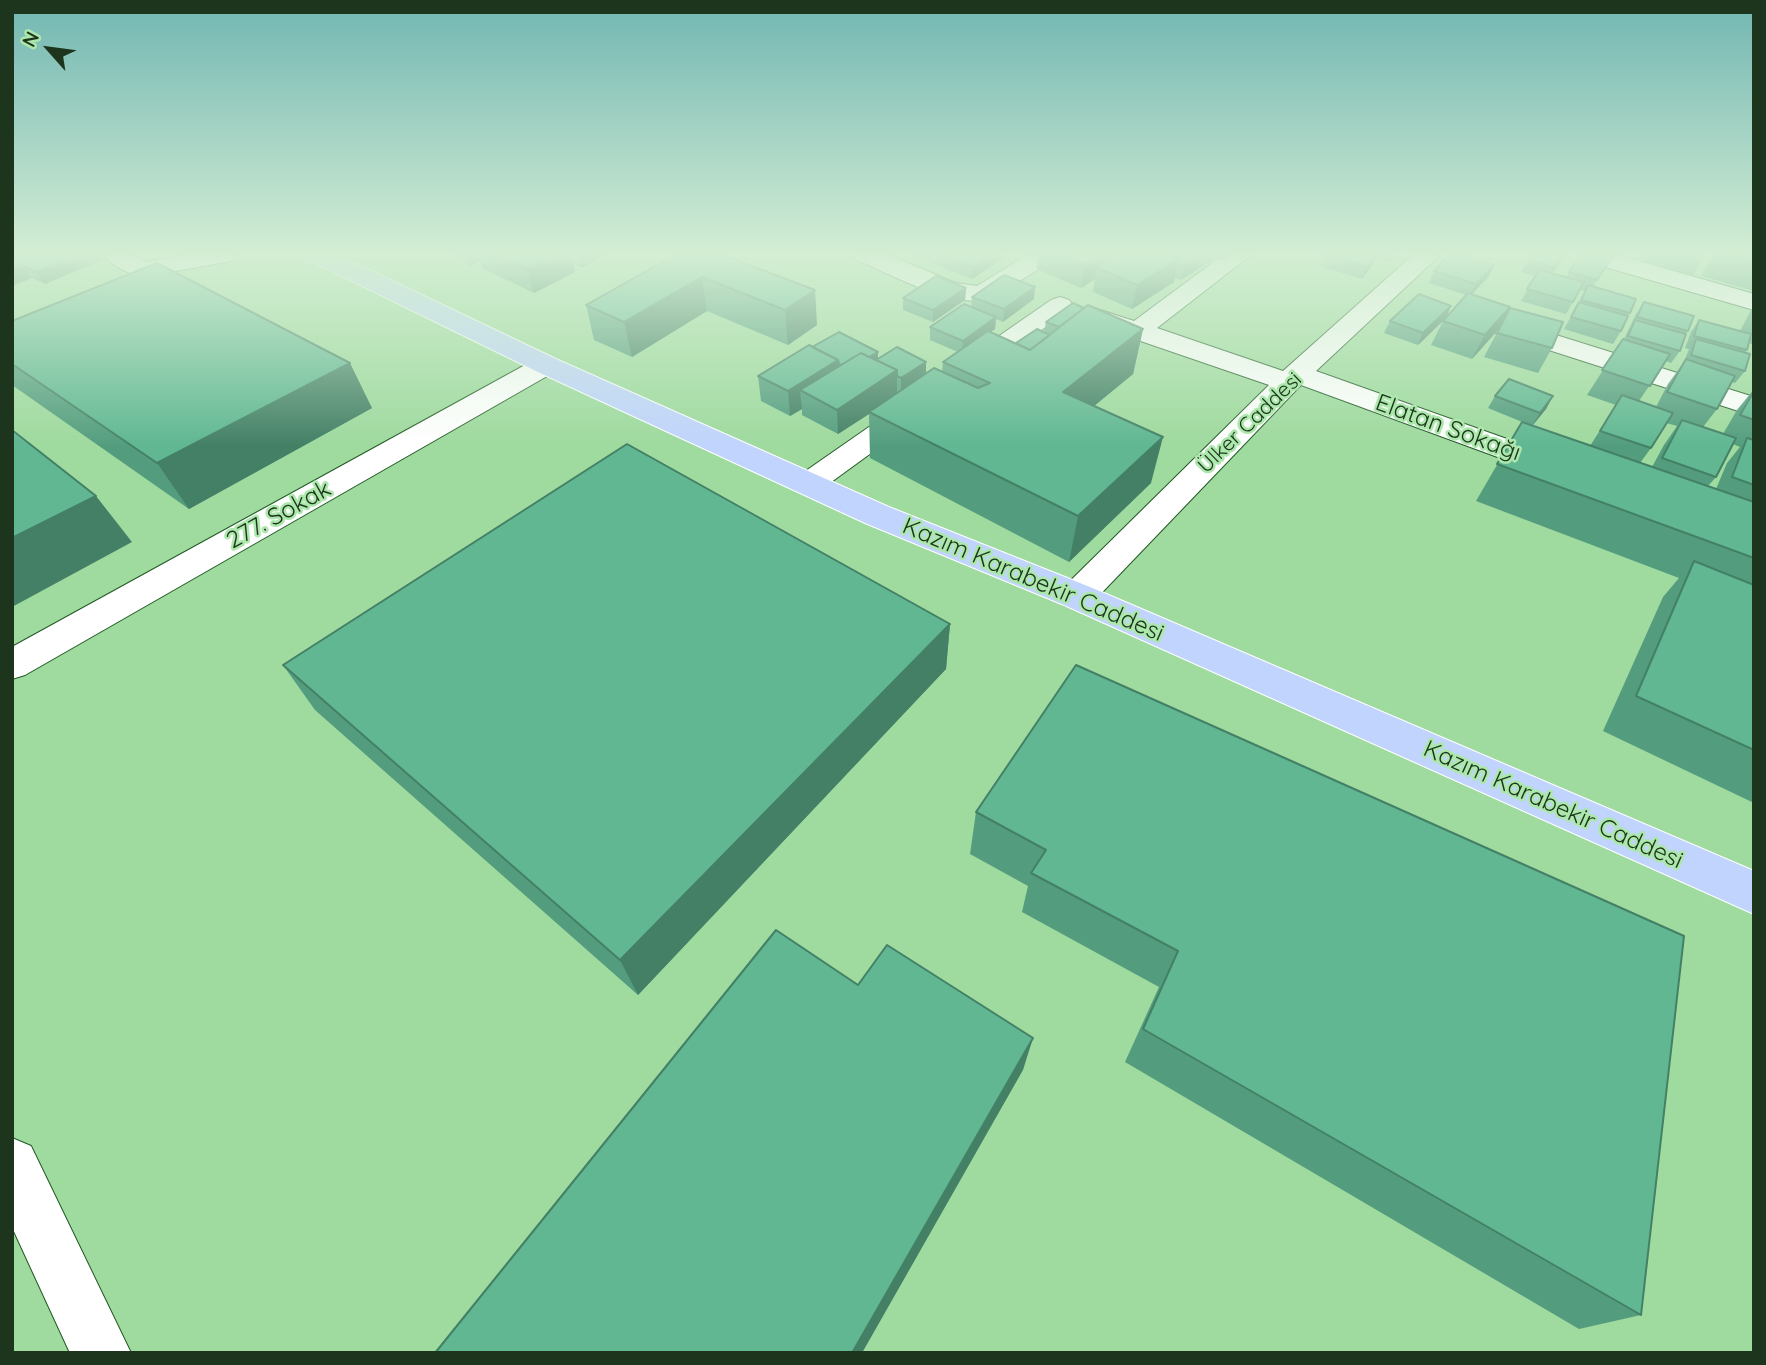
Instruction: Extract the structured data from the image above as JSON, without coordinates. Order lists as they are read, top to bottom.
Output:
{
  "streets": {
    "main road": ["Kazım Karabekir Caddesi"],
    "street": ["Ülker Caddesi", "Elatan Sokağı", "277. Sokak"]
  },
  "crossings": [
    ["Ülker Caddesi", "Elatan Sokağı"],
    ["Ülker Caddesi", "Kazım Karabekir Caddesi"],
    ["277. Sokak", "Kazım Karabekir Caddesi"]
  ],
  "north": "top left"
}
